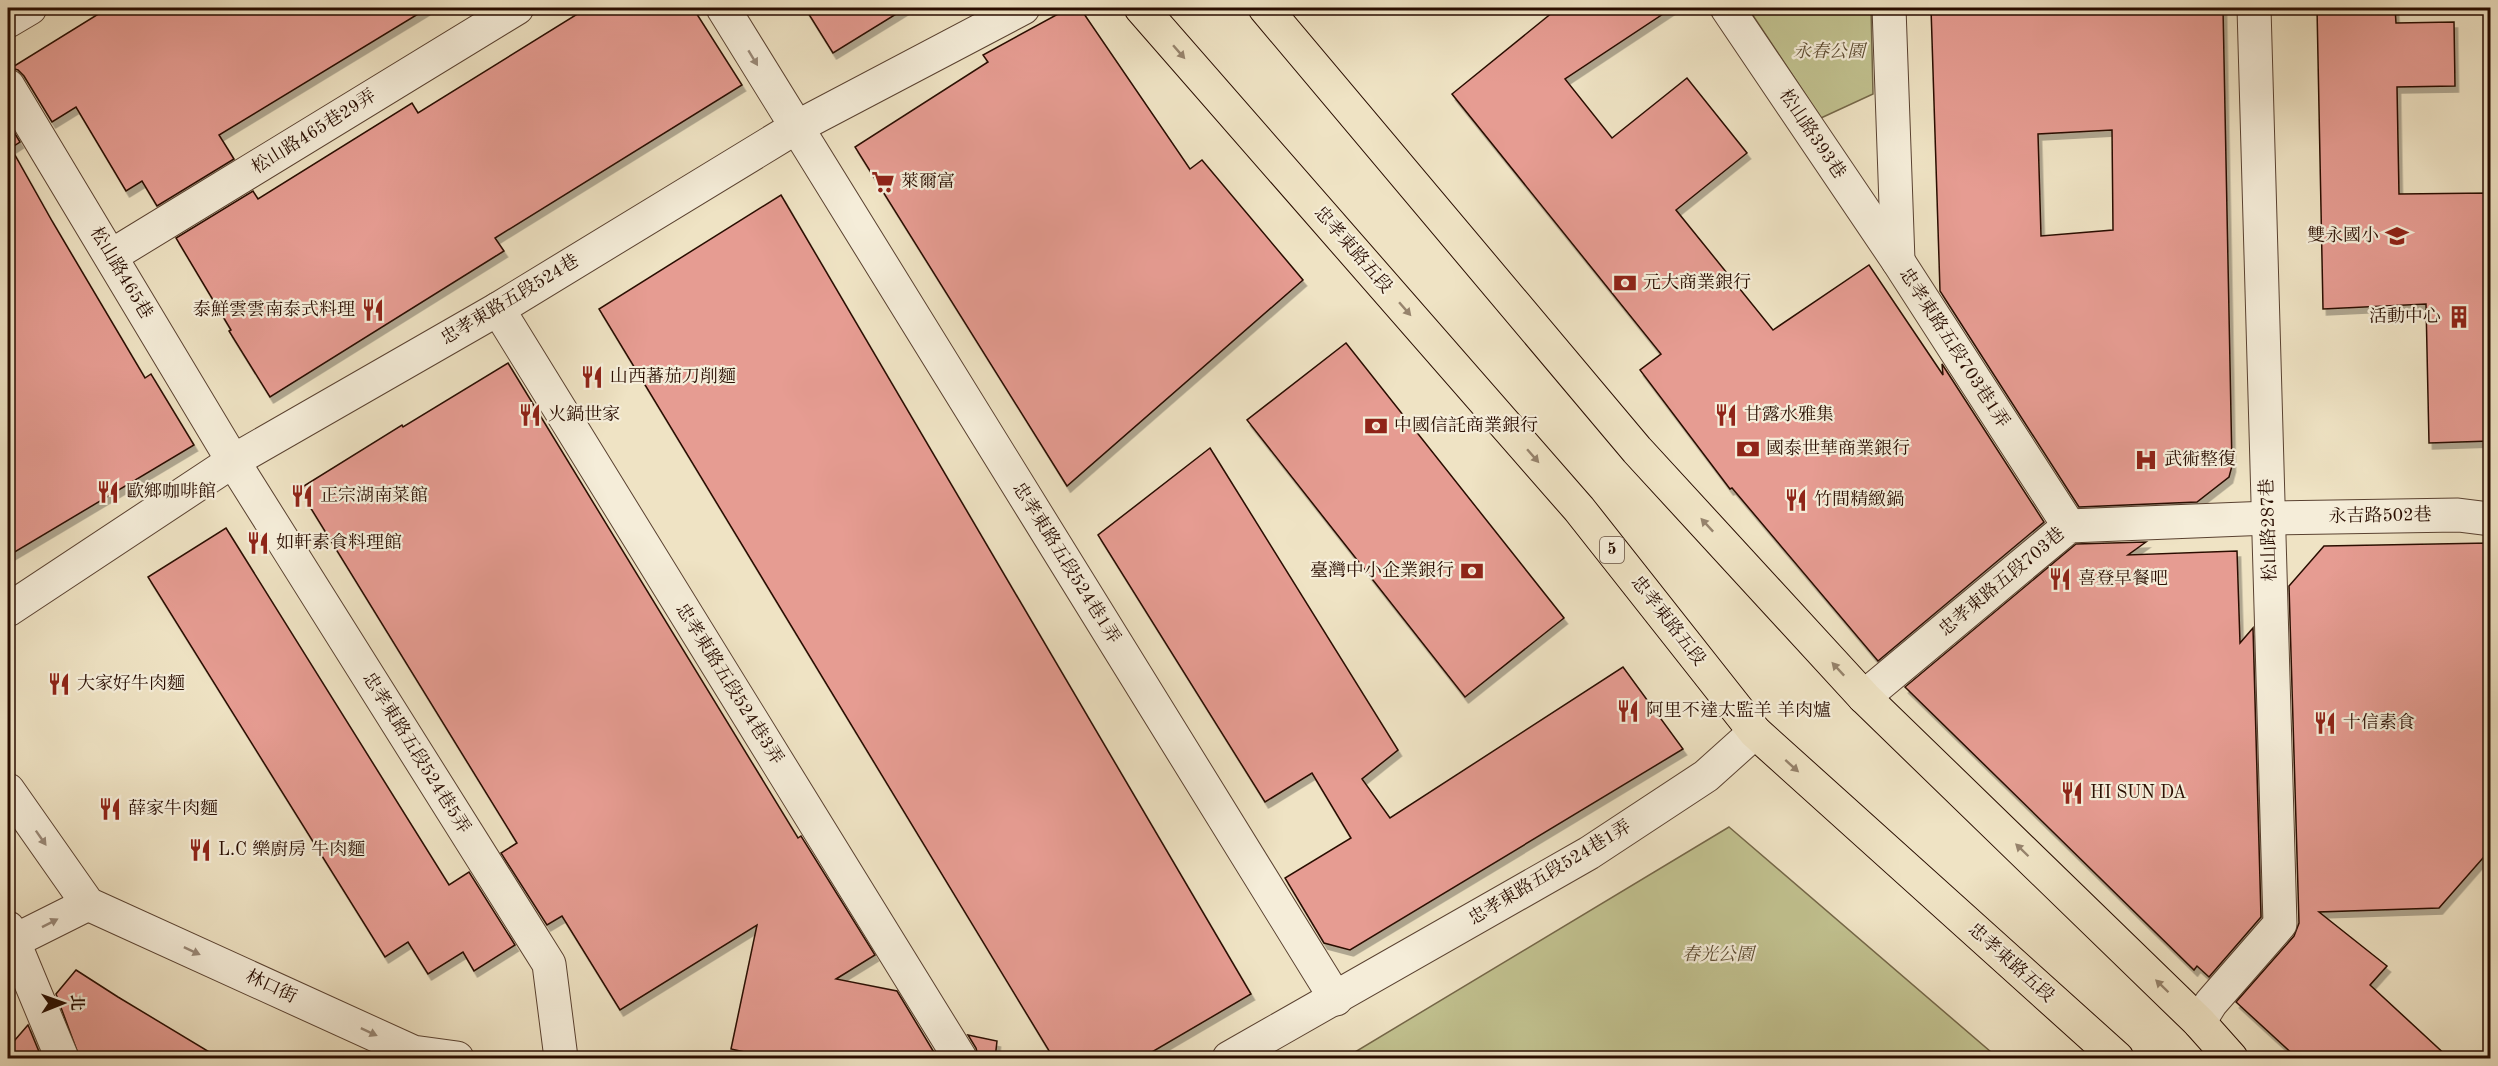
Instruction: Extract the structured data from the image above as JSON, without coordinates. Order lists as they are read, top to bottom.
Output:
{
  "streets": {
    "main road": ["忠孝東路五段", "5"],
    "street": [
      "松山路465巷29弄",
      "松山路393巷",
      "松山路465巷",
      "忠孝東路五段524巷",
      "忠孝東路五段703巷1弄",
      "永吉路502巷",
      "松山路287巷",
      "忠孝東路五段524巷1弄",
      "忠孝東路五段703巷",
      "忠孝東路五段524巷3弄",
      "忠孝東路五段524巷5弄",
      "林口街"
    ]
  },
  "crossings": [
    ["松山路465巷29弄", "松山路465巷"],
    ["松山路393巷", "忠孝東路五段703巷1弄"],
    ["忠孝東路五段", "忠孝東路五段524巷1弄"],
    ["松山路465巷", "忠孝東路五段524巷"],
    ["松山路465巷", "忠孝東路五段524巷5弄"],
    ["忠孝東路五段524巷", "忠孝東路五段524巷1弄"],
    ["忠孝東路五段524巷", "忠孝東路五段524巷3弄"],
    ["忠孝東路五段524巷", "忠孝東路五段524巷5弄"],
    ["忠孝東路五段703巷1弄", "忠孝東路五段703巷"],
    ["永吉路502巷", "松山路287巷"],
    ["永吉路502巷", "忠孝東路五段703巷"],
    ["松山路287巷", "忠孝東路五段703巷"]
  ],
  "one_way": ["林口街"],
  "parks": ["永春公園", "春光公園"],
  "places": {
    "supermarket": ["萊爾富"],
    "school or university": ["雙永國小"],
    "bank": [
      "元大商業銀行",
      "中國信託商業銀行",
      "國泰世華商業銀行",
      "臺灣中小企業銀行"
    ],
    "restaurant": [
      "泰鮮雲雲南泰式料理",
      "山西蕃茄刀削麵",
      "火鍋世家",
      "甘露水雅集",
      "歐鄉咖啡館",
      "正宗湖南菜館",
      "竹間精緻鍋",
      "如軒素食料理館",
      "喜登早餐吧",
      "大家好牛肉麵",
      "阿里不達太監羊 羊肉爐",
      "十信素食",
      "HI SUN DA",
      "薛家牛肉麵",
      "L.C 樂廚房 牛肉麵"
    ],
    "building": ["活動中心"],
    "hospital": ["武術整復"]
  },
  "north": "right"
}
